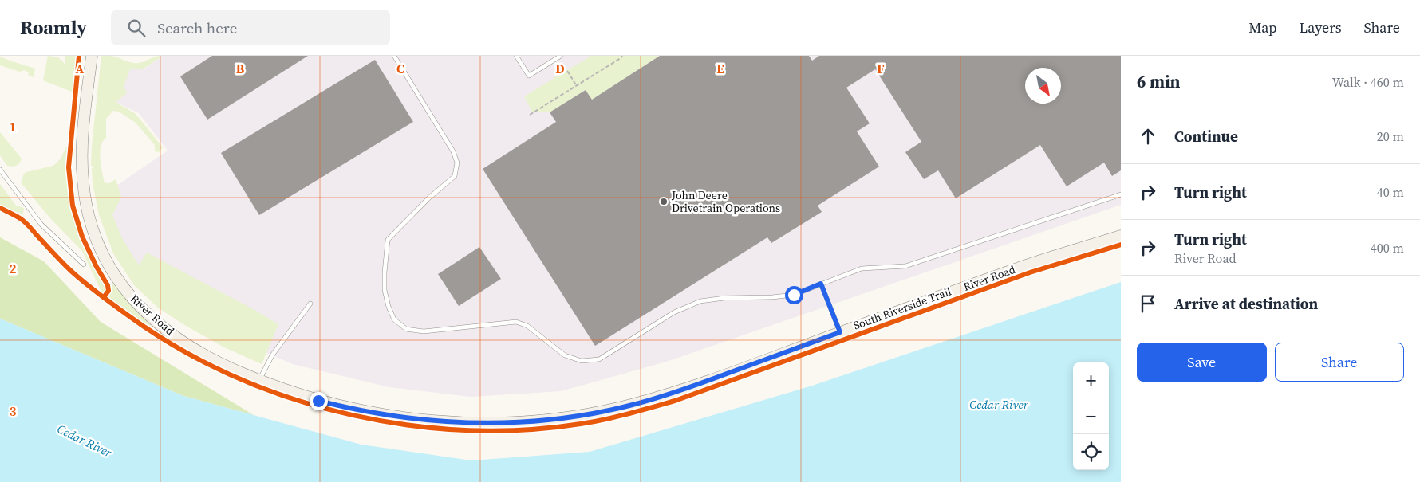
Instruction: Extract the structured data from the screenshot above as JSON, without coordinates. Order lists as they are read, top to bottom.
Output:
{
  "streets": {
    "main road": ["River Road"],
    "cycle path": ["South Riverside Trail"]
  },
  "water": ["Cedar River"],
  "places": ["John Deere Drivetrain Operations"],
  "north": "bottom right",
  "page": {
    "header": "Roamly",
    "search": "Search here",
    "nav": ["Map", "Layers", "Share"],
    "heading": ["6 min", "Walk · 460 m"],
    "list": [
      ["Continue", "20 m"],
      ["Turn right", "40 m"],
      ["Turn right", "River Road", "400 m"],
      "Arrive at destination"
    ],
    "buttons": ["Save", "Share"],
    "map_buttons": ["+", "−"]
  },
  "grid": {
    "columns": [
      "A",
      "B",
      "C",
      "D",
      "E",
      "F"
    ],
    "rows": ["1", "2", "3"]
  }
}
